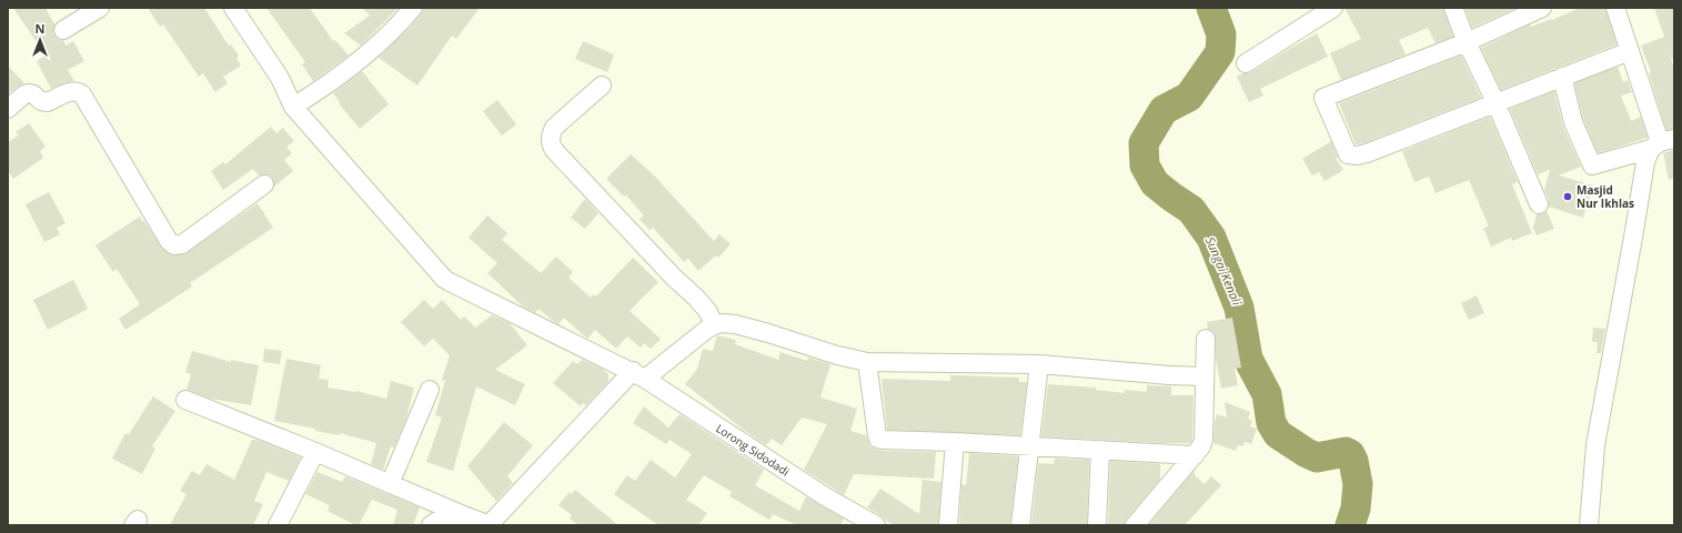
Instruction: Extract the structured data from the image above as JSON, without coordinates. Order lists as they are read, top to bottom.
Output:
{
  "streets": {
    "street": ["Lorong Sidodadi"]
  },
  "water": ["Sungai Kenali"],
  "places": ["Masjid Nur Ikhlas"],
  "north": "top"
}
